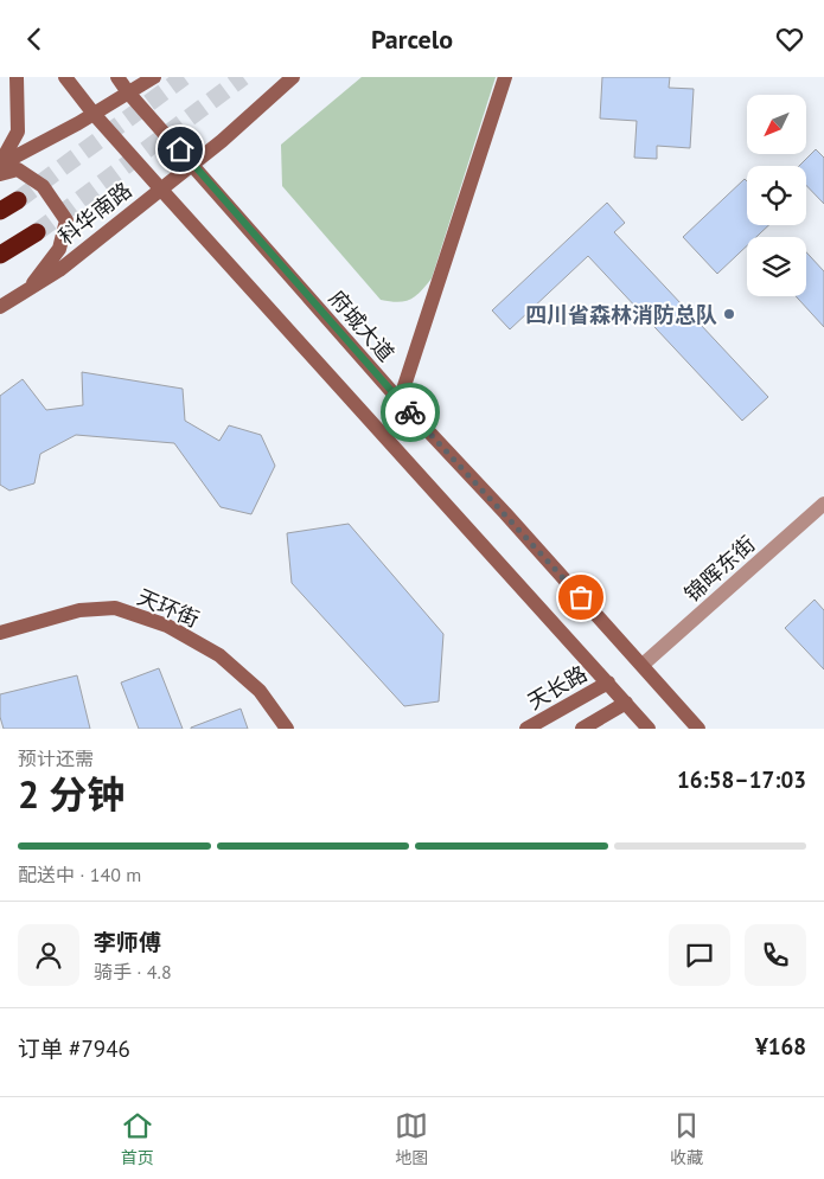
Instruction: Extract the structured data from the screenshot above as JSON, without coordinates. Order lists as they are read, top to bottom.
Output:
{
  "streets": {
    "highway": ["科华南路"],
    "main road": ["府城大道", "天环街", "天长路"],
    "street": ["锦晖东街"]
  },
  "crossings": [
    ["科华南路", "府城大道"],
    ["府城大道", "锦晖东街"]
  ],
  "places": ["四川省森林消防总队"],
  "north": "bottom left",
  "page": {
    "header": "Parcelo",
    "heading": ["2 分钟", "预计还需", "16:58–17:03"],
    "panel": [
      "李师傅",
      "骑手 · 4.8",
      "订单 #7946",
      "¥168"
    ],
    "bar": "配送中 · 140 m",
    "tabs": ["首页", "地图", "收藏"]
  }
}
